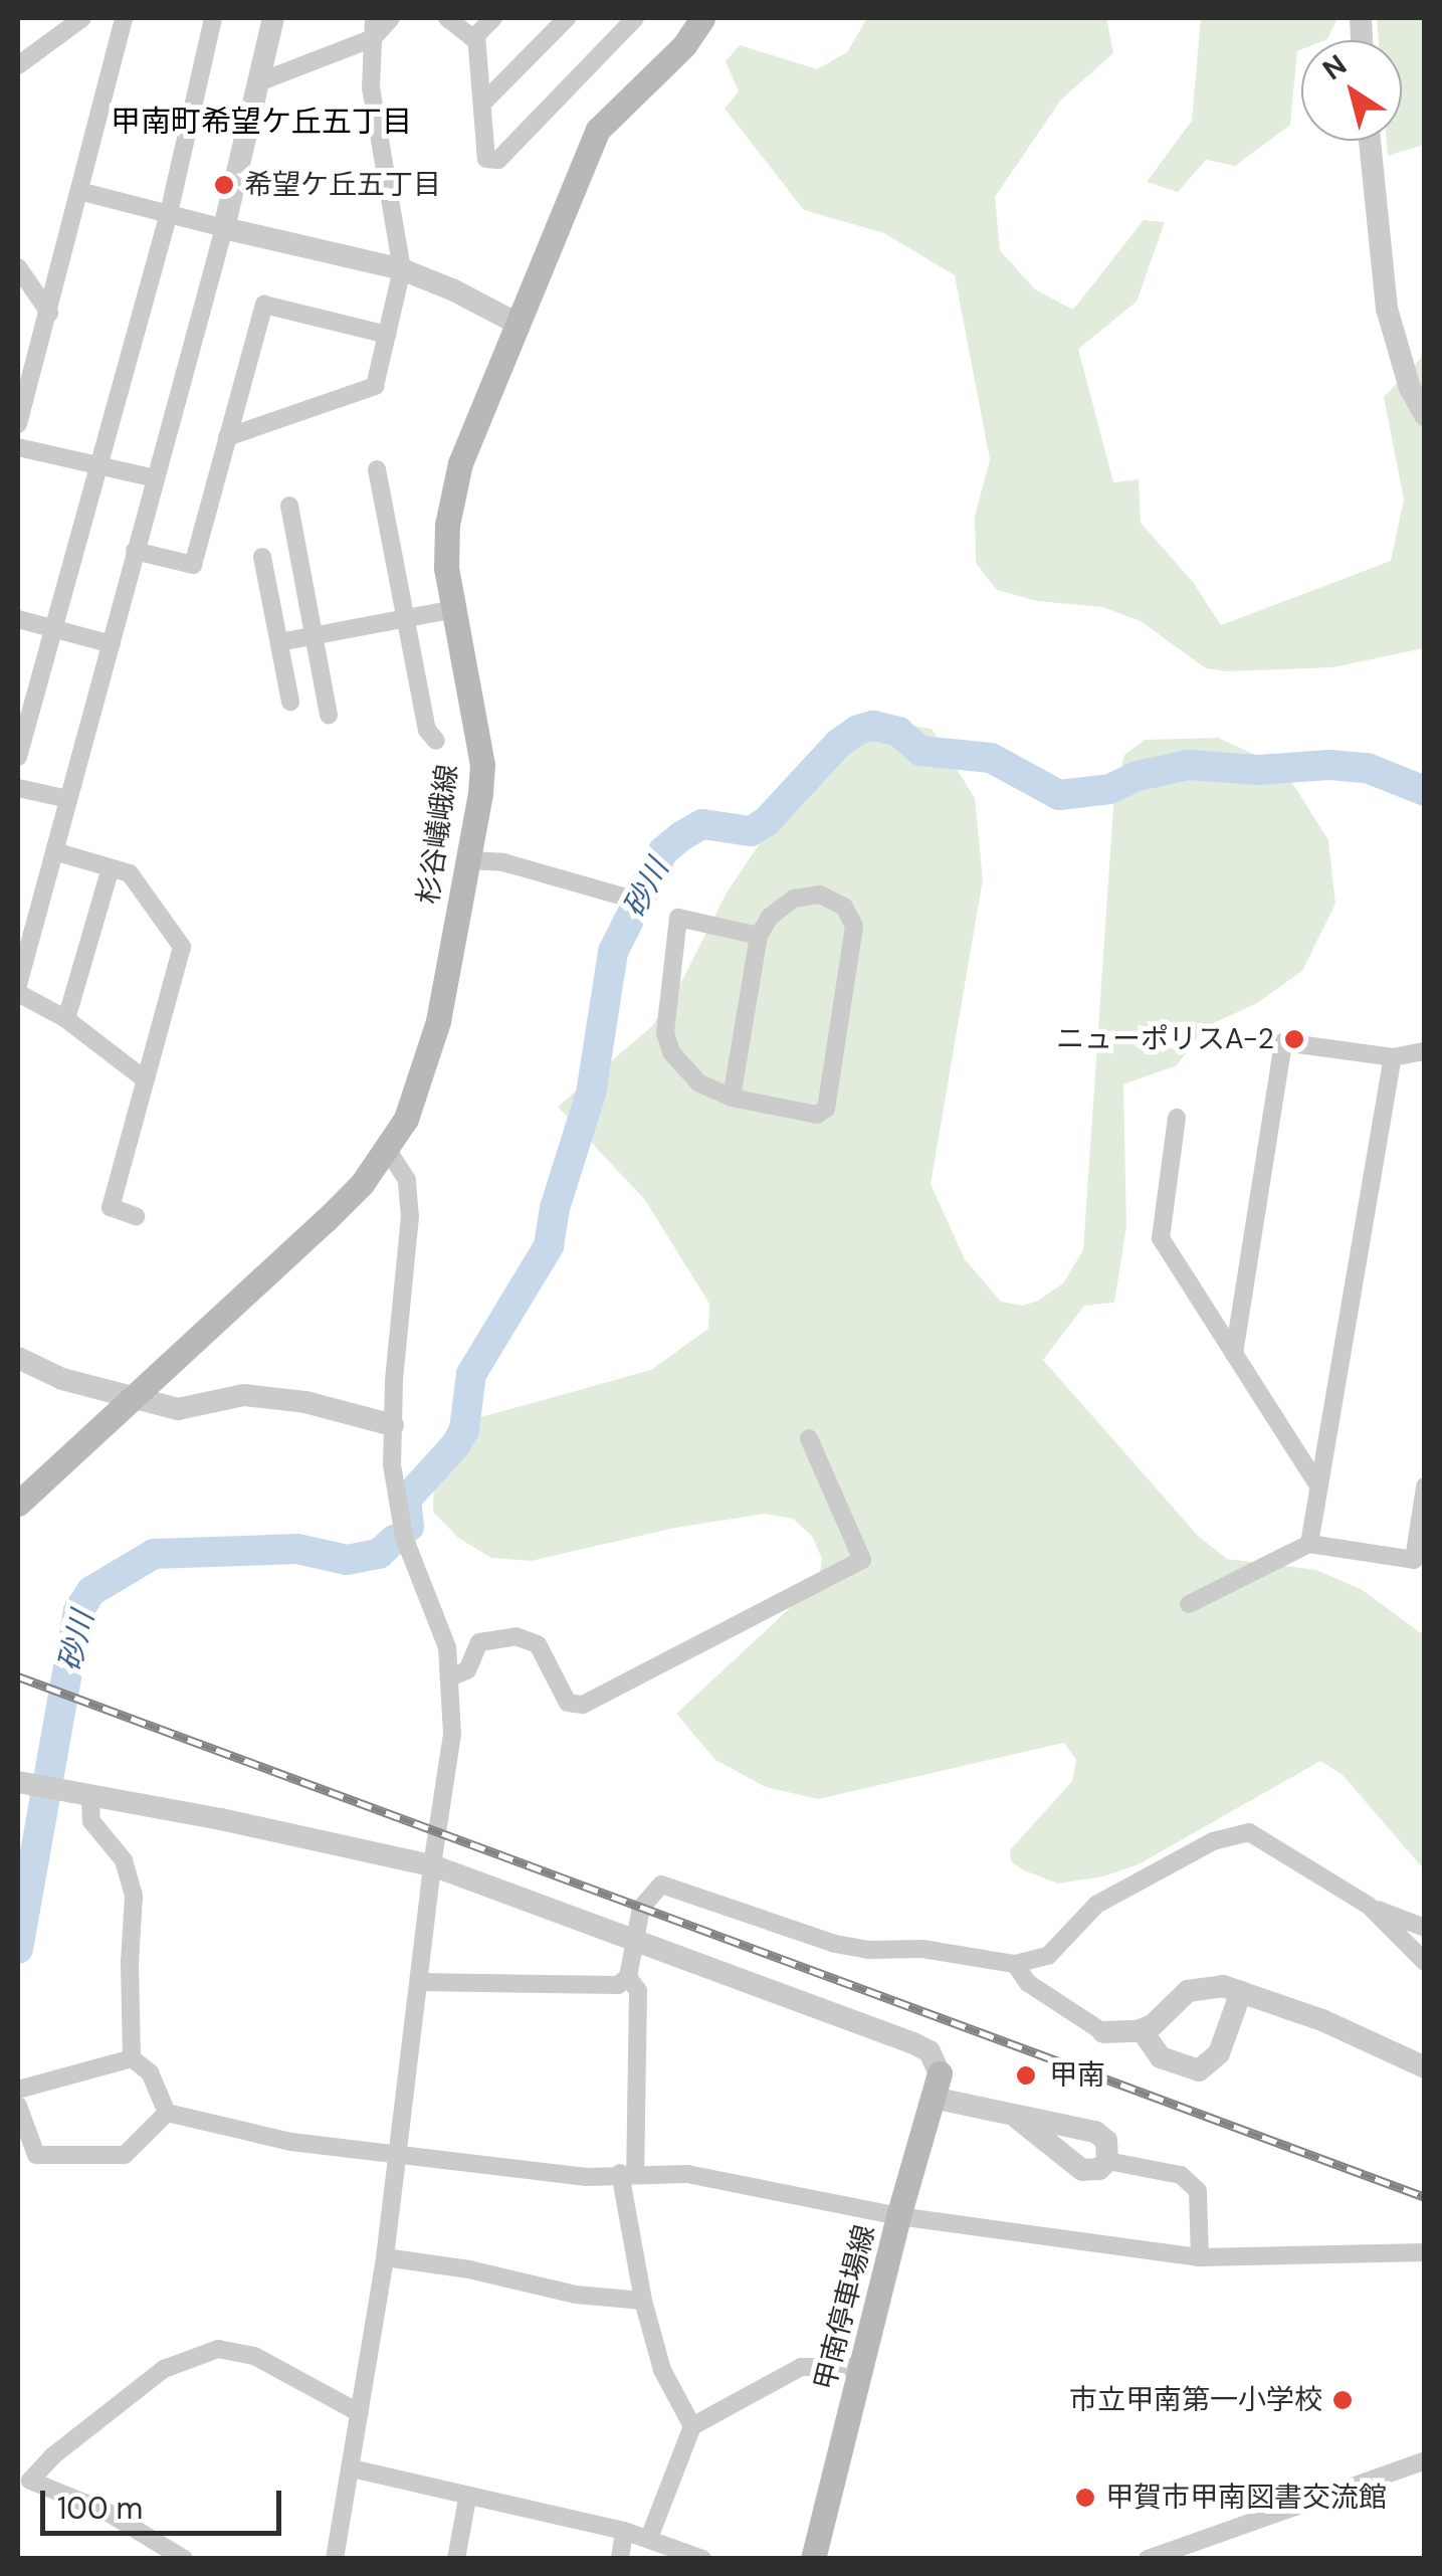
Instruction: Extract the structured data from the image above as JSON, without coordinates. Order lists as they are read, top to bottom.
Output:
{
  "streets": {
    "main road": ["杉谷嶬峨線", "甲南停車場線"]
  },
  "districts": ["甲南町希望ケ丘五丁目"],
  "water": ["砂川"],
  "places": [
    "希望ケ丘五丁目",
    "ニューポリスA-2",
    "甲南",
    "市立甲南第一小学校",
    "甲賀市甲南図書交流館"
  ],
  "scale_bar": "100 m",
  "north": "top left"
}
